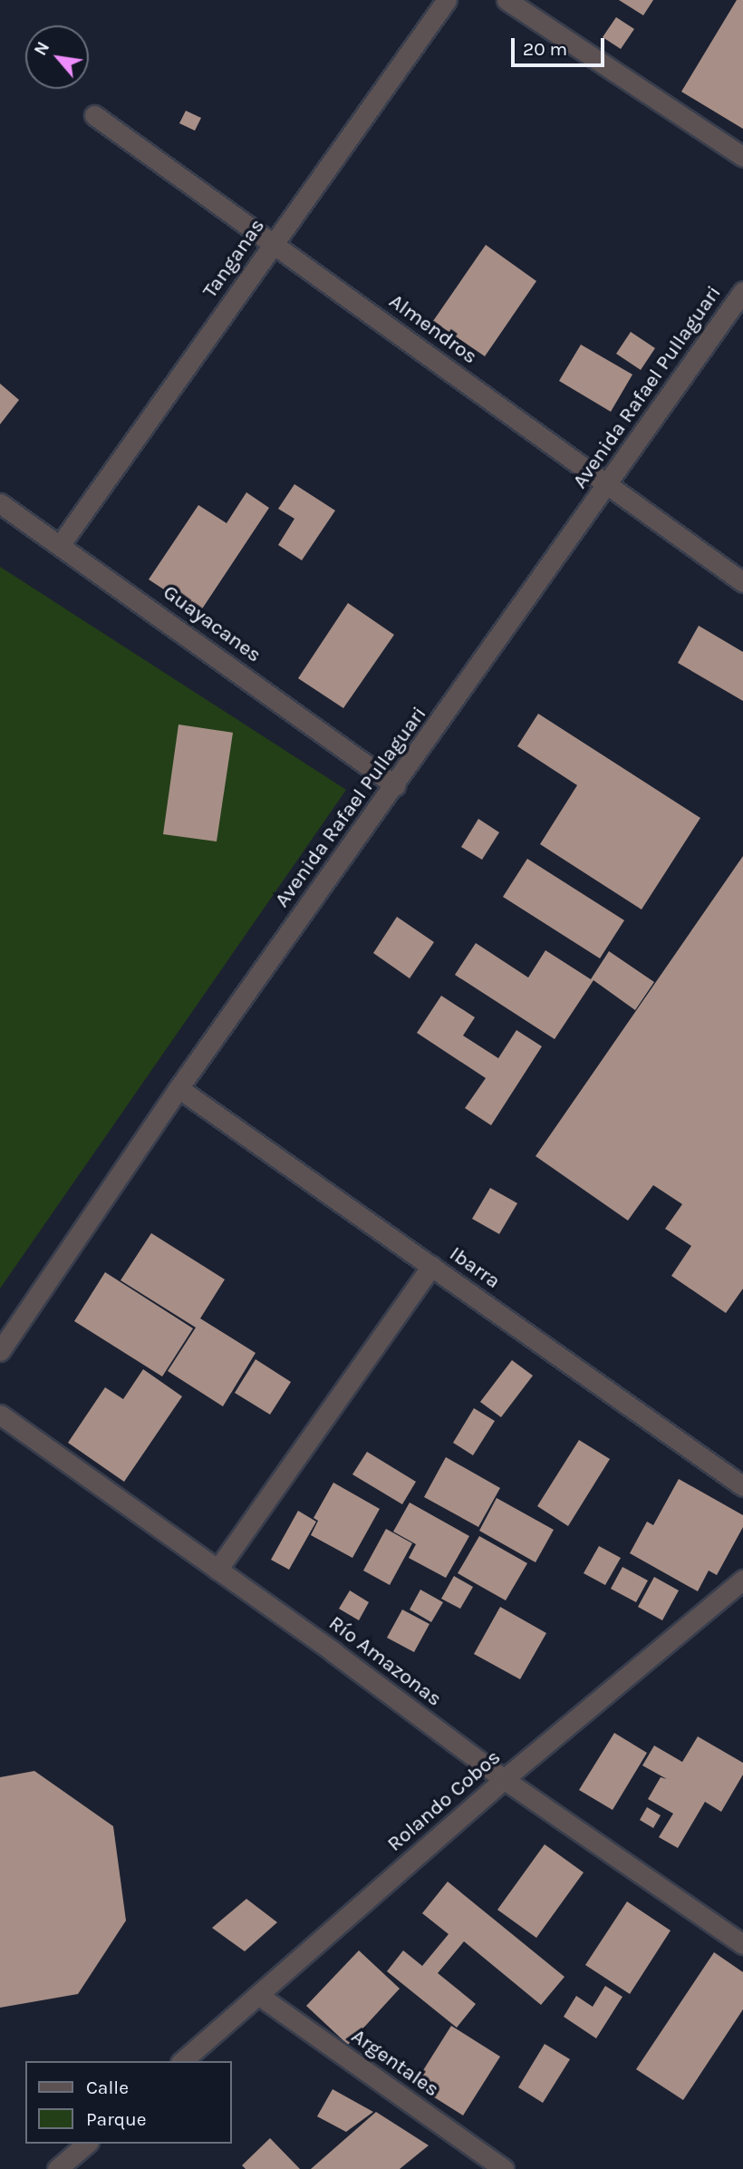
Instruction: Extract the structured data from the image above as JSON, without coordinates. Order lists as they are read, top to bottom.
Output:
{
  "streets": {
    "street": [
      "Tanganas",
      "Almendros",
      "Avenida Rafael Pullaguari",
      "Guayacanes",
      "Ibarra",
      "Río Amazonas",
      "Rolando Cobos",
      "Argentales"
    ]
  },
  "crossings": [
    ["Tanganas", "Almendros"],
    ["Tanganas", "Guayacanes"],
    ["Almendros", "Avenida Rafael Pullaguari"],
    ["Avenida Rafael Pullaguari", "Guayacanes"],
    ["Avenida Rafael Pullaguari", "Ibarra"],
    ["Río Amazonas", "Rolando Cobos"],
    ["Rolando Cobos", "Argentales"]
  ],
  "legend": ["Calle", "Parque"],
  "scale_bar": "20 m",
  "north": "top left"
}
